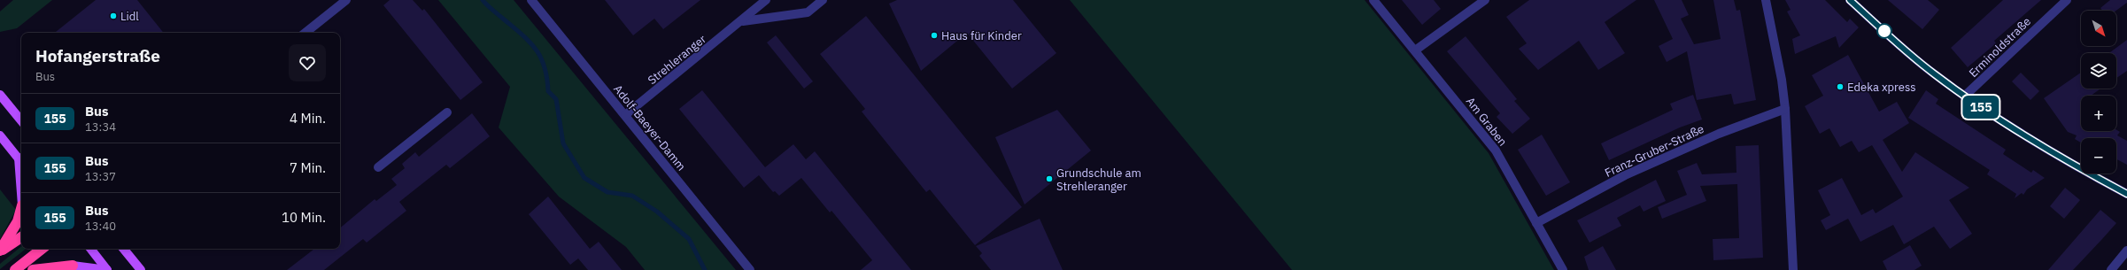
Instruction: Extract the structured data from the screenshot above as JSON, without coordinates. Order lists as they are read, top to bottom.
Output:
{
  "streets": {
    "street": [
      "Erminoldstraße",
      "Strehleranger",
      "Am Graben",
      "Adolf-Baeyer-Damm",
      "Franz-Gruber-Straße"
    ]
  },
  "crossings": [
    ["Strehleranger", "Adolf-Baeyer-Damm"],
    ["Am Graben", "Franz-Gruber-Straße"]
  ],
  "places": [
    "Lidl",
    "Haus für Kinder",
    "Edeka xpress",
    "Grundschule am Strehleranger"
  ],
  "lines": ["bus line 155"],
  "north": "bottom right",
  "page": {
    "on_map": "155",
    "map_buttons": ["+", "−"],
    "heading": ["Hofangerstraße", "Bus"],
    "list": [
      {
        "mark": "155",
        "name": "Bus",
        "note": "13:34",
        "value": "4 Min."
      },
      {
        "mark": "155",
        "name": "Bus",
        "note": "13:37",
        "value": "7 Min."
      },
      {
        "mark": "155",
        "name": "Bus",
        "note": "13:40",
        "value": "10 Min."
      }
    ]
  }
}
